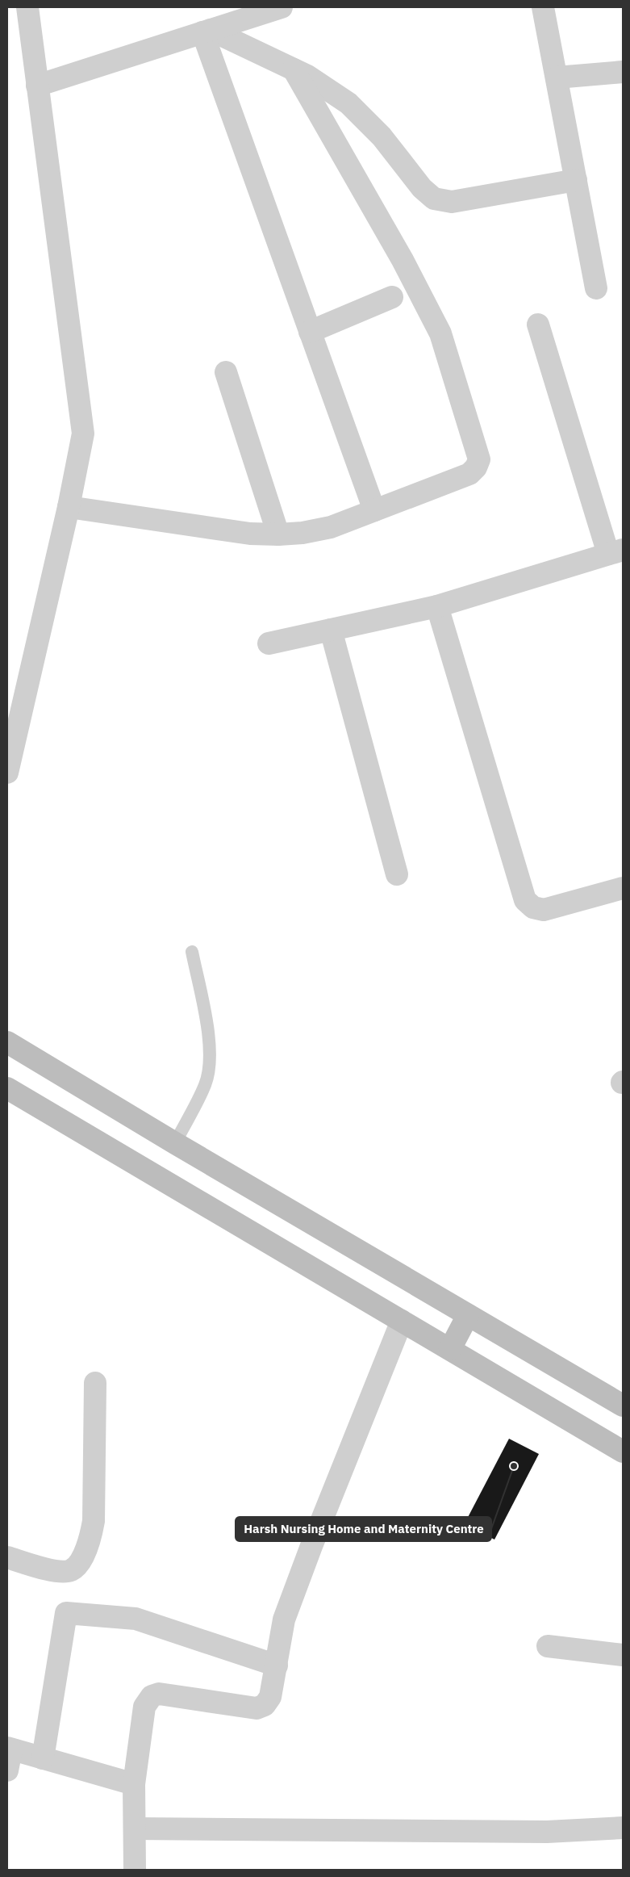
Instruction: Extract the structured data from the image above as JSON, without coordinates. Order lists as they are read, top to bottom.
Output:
{
  "places": ["Harsh Nursing Home and Maternity Centre"]
}
